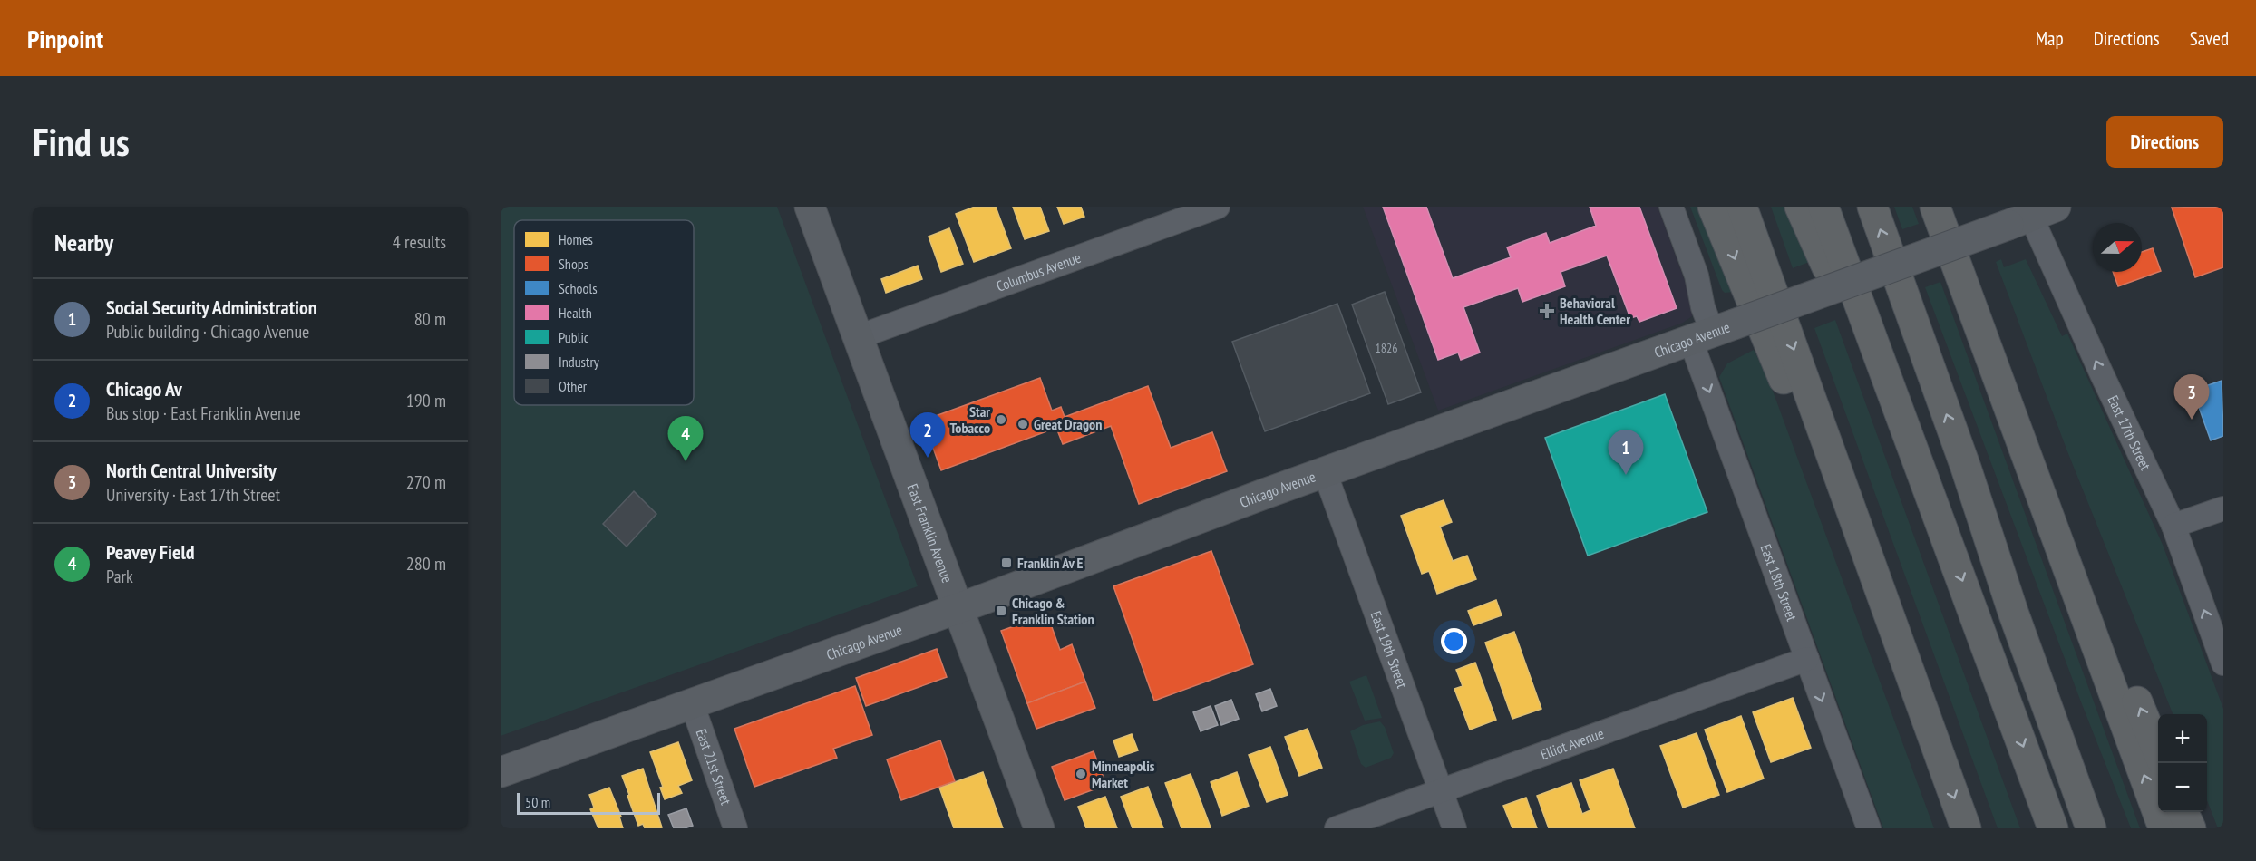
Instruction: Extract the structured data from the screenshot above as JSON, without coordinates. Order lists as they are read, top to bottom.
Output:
{
  "streets": {
    "street": [
      "Columbus Avenue",
      "Chicago Avenue",
      "East 17th Street",
      "East Franklin Avenue",
      "East 18th Street",
      "East 19th Street",
      "Elliot Avenue",
      "East 21st Street"
    ]
  },
  "crossings": [
    ["Columbus Avenue", "East Franklin Avenue"],
    ["Chicago Avenue", "East 17th Street"],
    ["Chicago Avenue", "East Franklin Avenue"],
    ["Chicago Avenue", "East 18th Street"],
    ["Chicago Avenue", "East 19th Street"],
    ["Chicago Avenue", "East 21st Street"],
    ["East 18th Street", "Elliot Avenue"],
    ["East 19th Street", "Elliot Avenue"]
  ],
  "one_way": ["East 17th Street", "East 18th Street"],
  "places": {
    "health": ["Behavioral Health Center"],
    "other": ["Star Tobacco", "Great Dragon", "Minneapolis Market"],
    "transit": ["Franklin Av E", "Chicago & Franklin Station"]
  },
  "house_numbers": ["1826"],
  "legend": [
    "Homes",
    "Shops",
    "Schools",
    "Health",
    "Public",
    "Industry",
    "Other"
  ],
  "scale_bar": "50 m",
  "north": "right",
  "page": {
    "header": "Pinpoint",
    "nav": ["Map", "Directions", "Saved"],
    "buttons": "Directions",
    "title": "Find us",
    "heading": ["Nearby", "4 results"],
    "list": [
      {
        "mark": "1",
        "name": "Social Security Administration",
        "note": "Public building · Chicago Avenue",
        "value": "80 m"
      },
      {
        "mark": "2",
        "name": "Chicago Av",
        "note": "Bus stop · East Franklin Avenue",
        "value": "190 m"
      },
      {
        "mark": "3",
        "name": "North Central University",
        "note": "University · East 17th Street",
        "value": "270 m"
      },
      {
        "mark": "4",
        "name": "Peavey Field",
        "note": "Park",
        "value": "280 m"
      }
    ],
    "pins": [
      "3",
      "2",
      "4",
      "1"
    ],
    "map_buttons": ["+", "−"],
    "scale": "50 m"
  }
}
